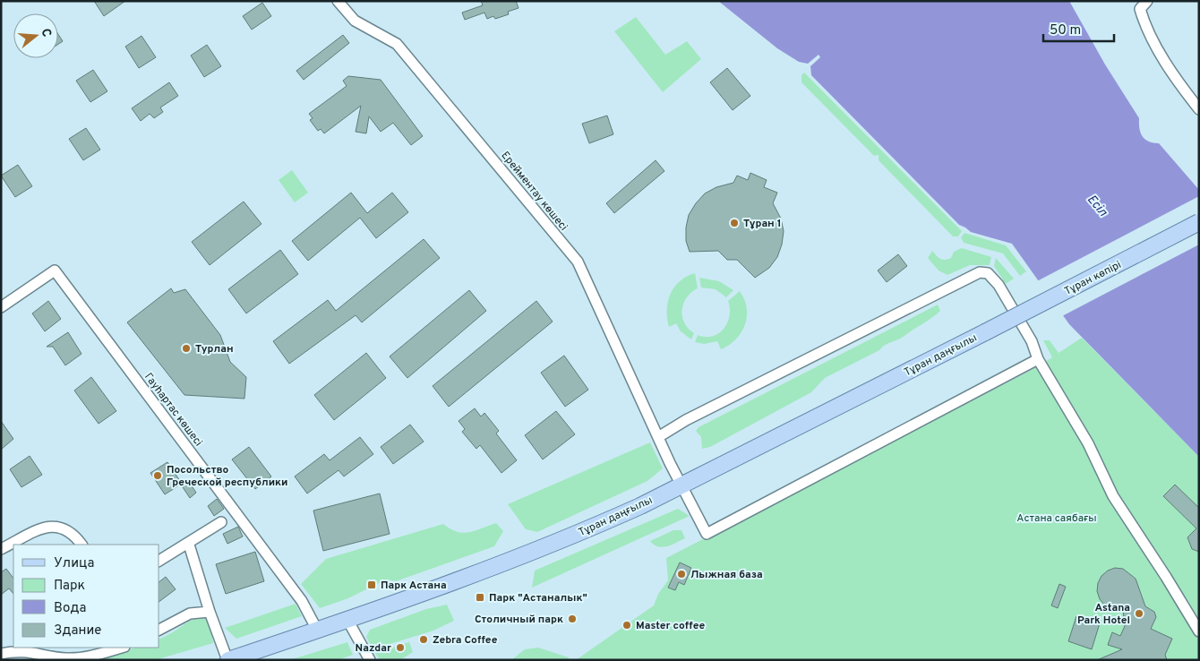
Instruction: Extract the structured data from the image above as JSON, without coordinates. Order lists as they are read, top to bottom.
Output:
{
  "streets": {
    "main road": ["Тұран көпірі", "Тұран даңғылы"],
    "street": ["Ерейментау көшесі", "Гауhартас көшесі"]
  },
  "crossings": [
    ["Ерейментау көшесі", "Тұран даңғылы"],
    ["Тұран көпірі", "Тұран даңғылы"],
    ["Тұран даңғылы", "Гауhартас көшесі"]
  ],
  "water": ["Есіл"],
  "parks": ["Астана саябағы"],
  "places": {
    "other": [
      "Тұран 1",
      "Турлан",
      "Посольство Греческой республики",
      "Лыжная база",
      "Astana Park Hotel",
      "Столичный парк",
      "Master coffee",
      "Zebra Coffee",
      "Nazdar"
    ],
    "transit": ["Парк Астана", "Парк \"Астаналык\""]
  },
  "legend": [
    "Улица",
    "Парк",
    "Вода",
    "Здание"
  ],
  "scale_bar": "50 m",
  "north": "right"
}
